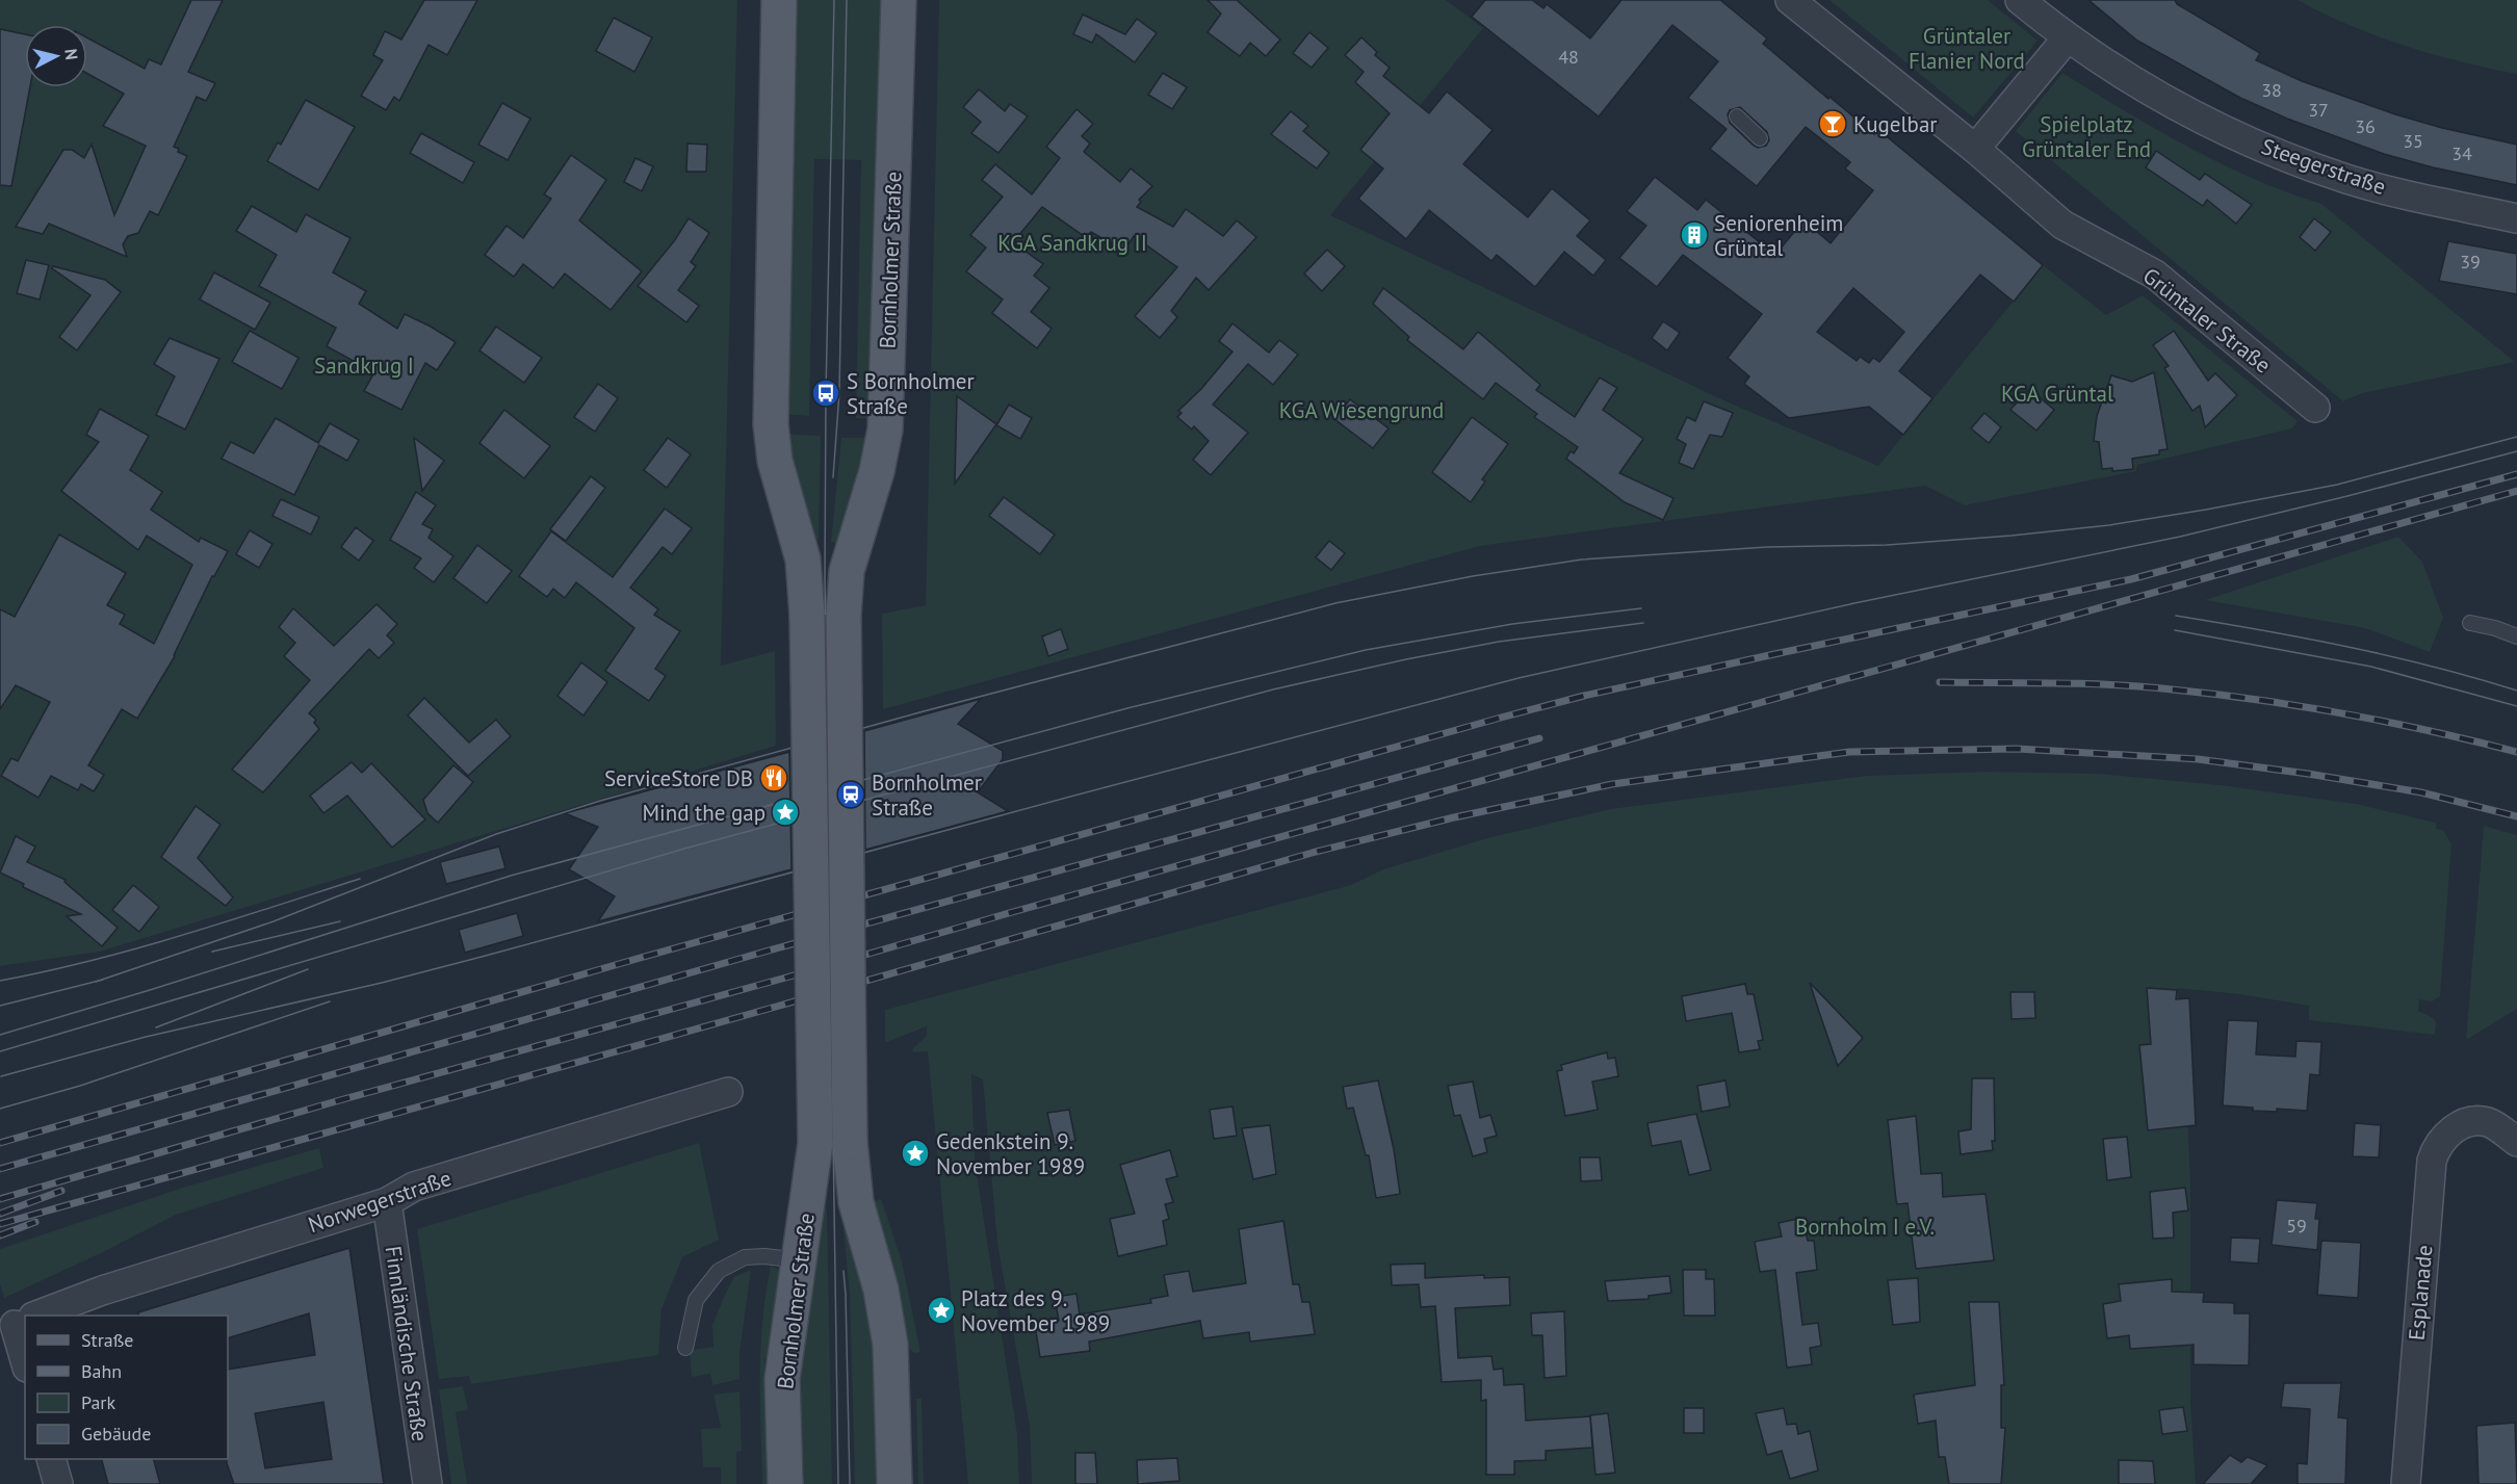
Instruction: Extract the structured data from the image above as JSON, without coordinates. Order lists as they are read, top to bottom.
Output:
{
  "streets": {
    "main road": ["Bornholmer Straße"],
    "street": [
      "Steegerstraße",
      "Grüntaler Straße",
      "Norwegerstraße",
      "Esplanade",
      "Finnländische Straße"
    ]
  },
  "crossings": [
    ["Norwegerstraße", "Finnländische Straße"]
  ],
  "parks": [
    "Grüntaler Flanier Nord",
    "Spielplatz Grüntaler End",
    "KGA Sandkrug II",
    "Sandkrug I",
    "KGA Grüntal",
    "KGA Wiesengrund",
    "Bornholm I e.V."
  ],
  "places": {
    "bar": ["Kugelbar"],
    "building": ["Seniorenheim Grüntal"],
    "bus stop": ["S Bornholmer Straße"],
    "restaurant": ["ServiceStore DB"],
    "station": ["Bornholmer Straße"],
    "place": ["Mind the gap", "Gedenkstein 9. November 1989", "Platz des 9. November 1989"]
  },
  "house_numbers": [
    "48",
    "38",
    "37",
    "36",
    "35",
    "34",
    "39",
    "59"
  ],
  "legend": [
    "Straße",
    "Bahn",
    "Park",
    "Gebäude"
  ],
  "north": "right"
}
